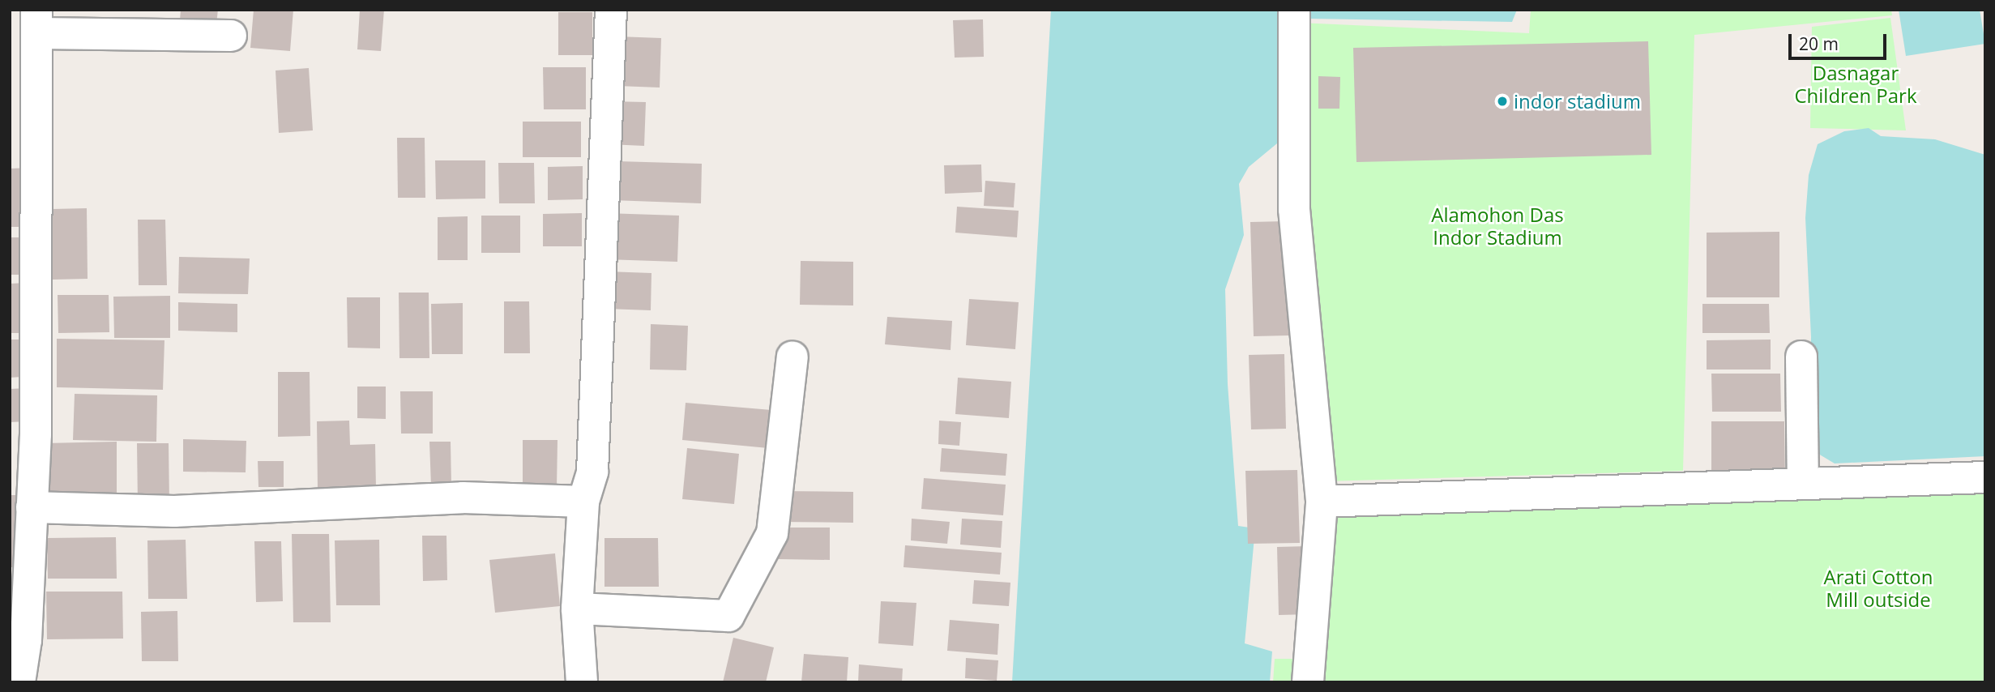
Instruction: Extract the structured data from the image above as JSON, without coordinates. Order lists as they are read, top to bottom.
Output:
{
  "parks": ["Dasnagar Children Park", "Alamohon Das Indor Stadium", "Arati Cotton Mill outside"],
  "places": ["indor stadium"],
  "scale_bar": "20 m"
}
